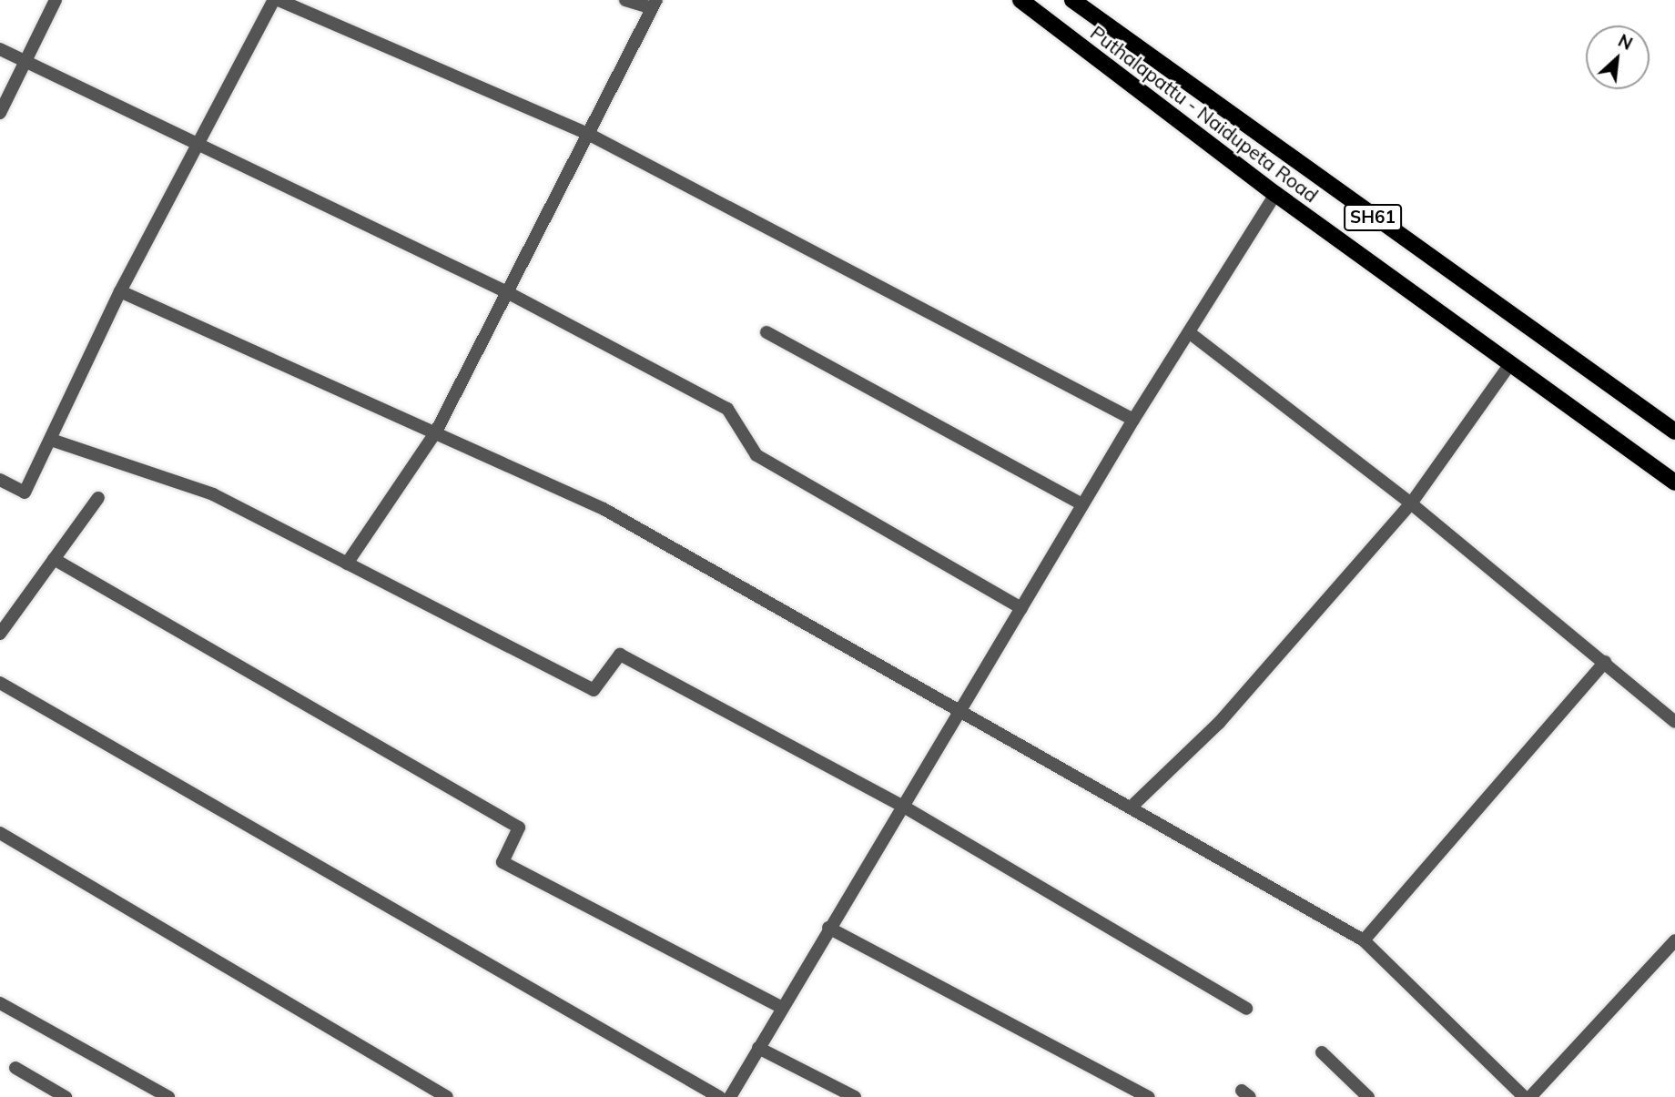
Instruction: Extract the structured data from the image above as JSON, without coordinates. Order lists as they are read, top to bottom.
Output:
{
  "streets": {
    "main road": ["Puthalapattu - Naidupeta Road", "SH61"]
  },
  "north": "top right"
}
